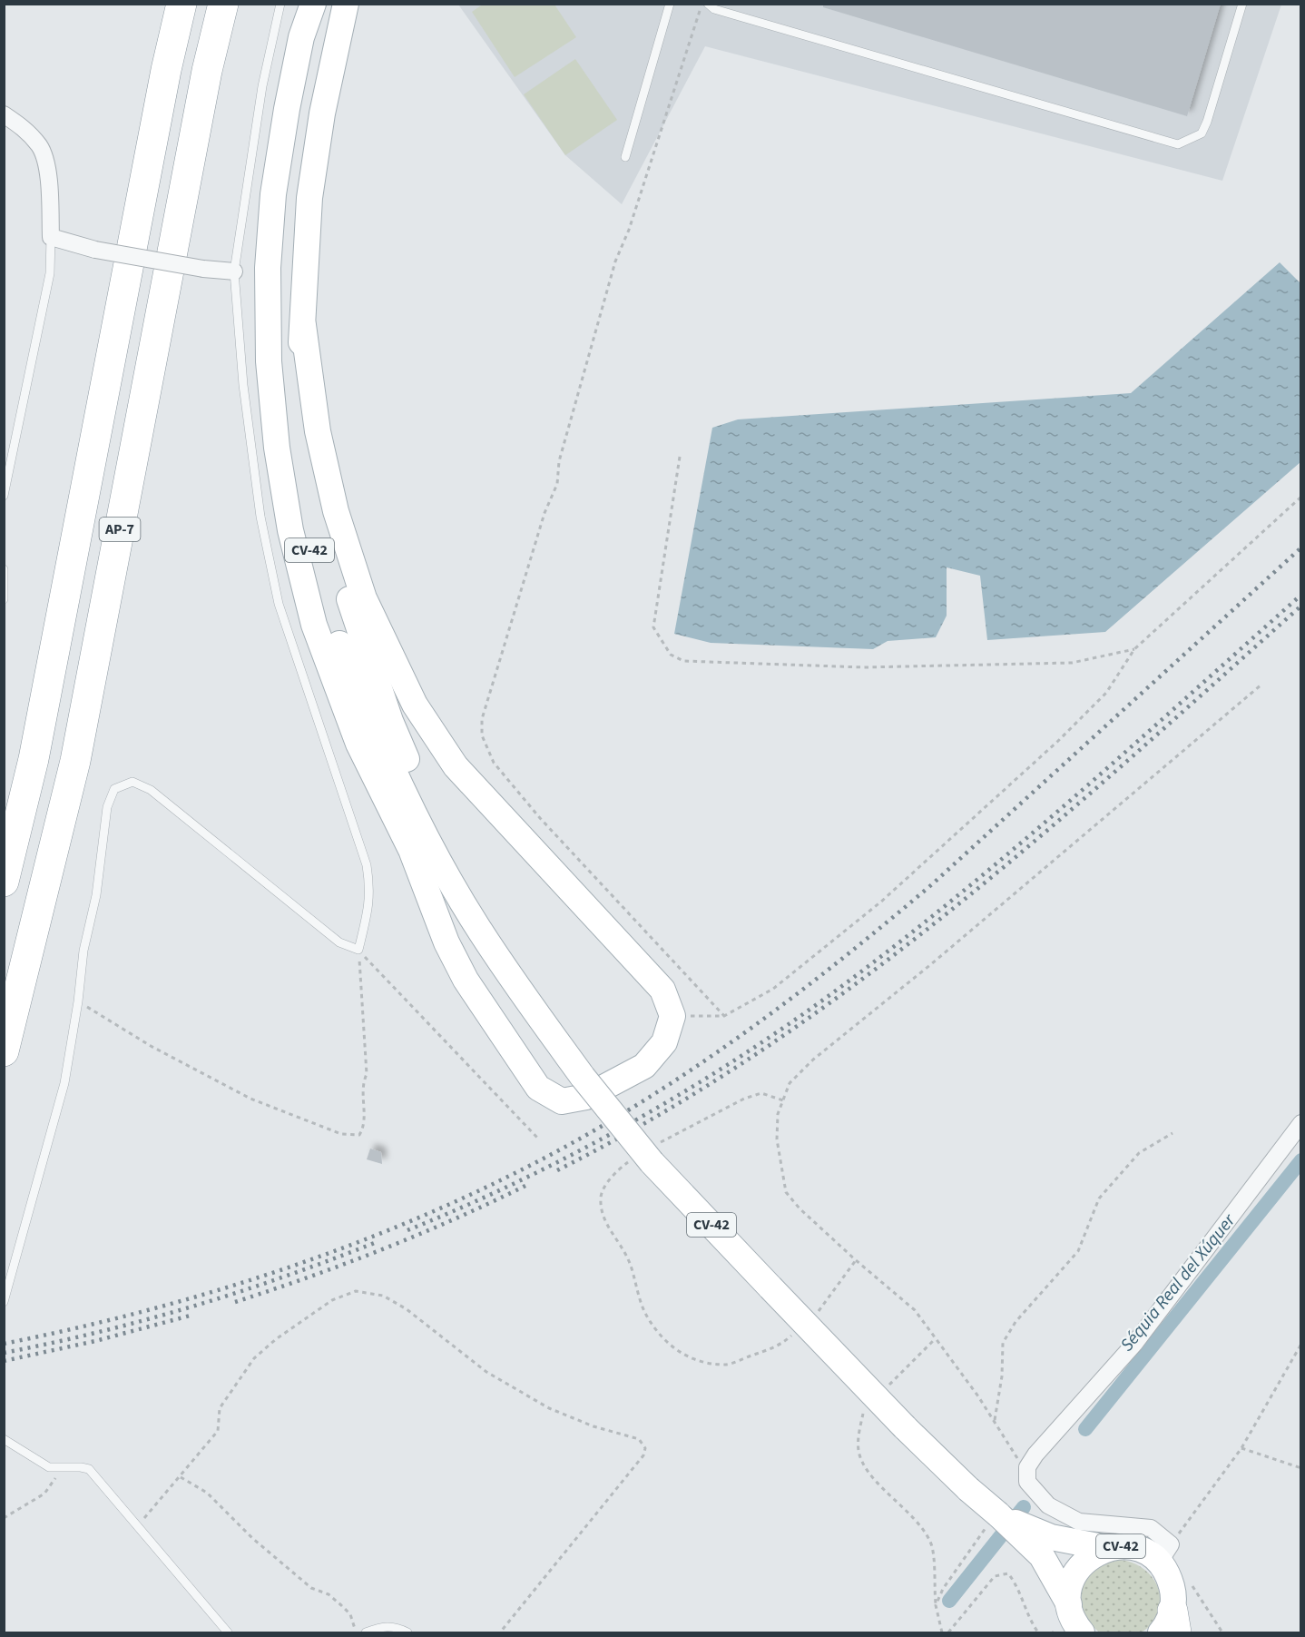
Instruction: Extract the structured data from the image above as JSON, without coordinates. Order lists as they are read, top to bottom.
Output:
{
  "streets": {
    "highway": ["AP-7"],
    "main road": ["CV-42"]
  },
  "water": ["Séquia Real del Xúquer"]
}
